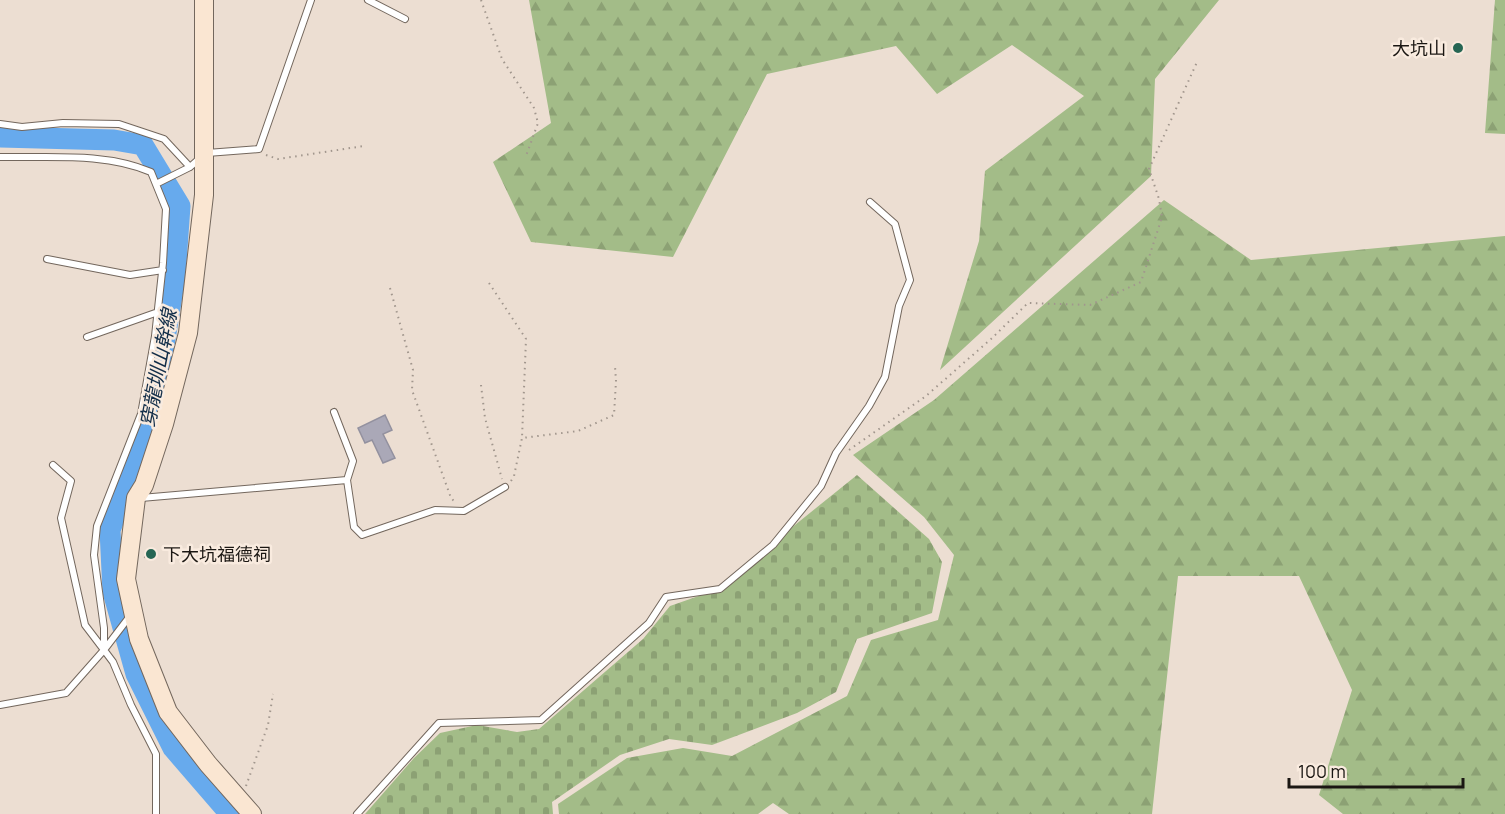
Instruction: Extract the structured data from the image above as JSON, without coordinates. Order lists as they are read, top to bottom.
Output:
{
  "water": ["穿龍圳山幹線"],
  "places": ["大坑山", "下大坑福德祠"],
  "scale_bar": "100 m"
}
